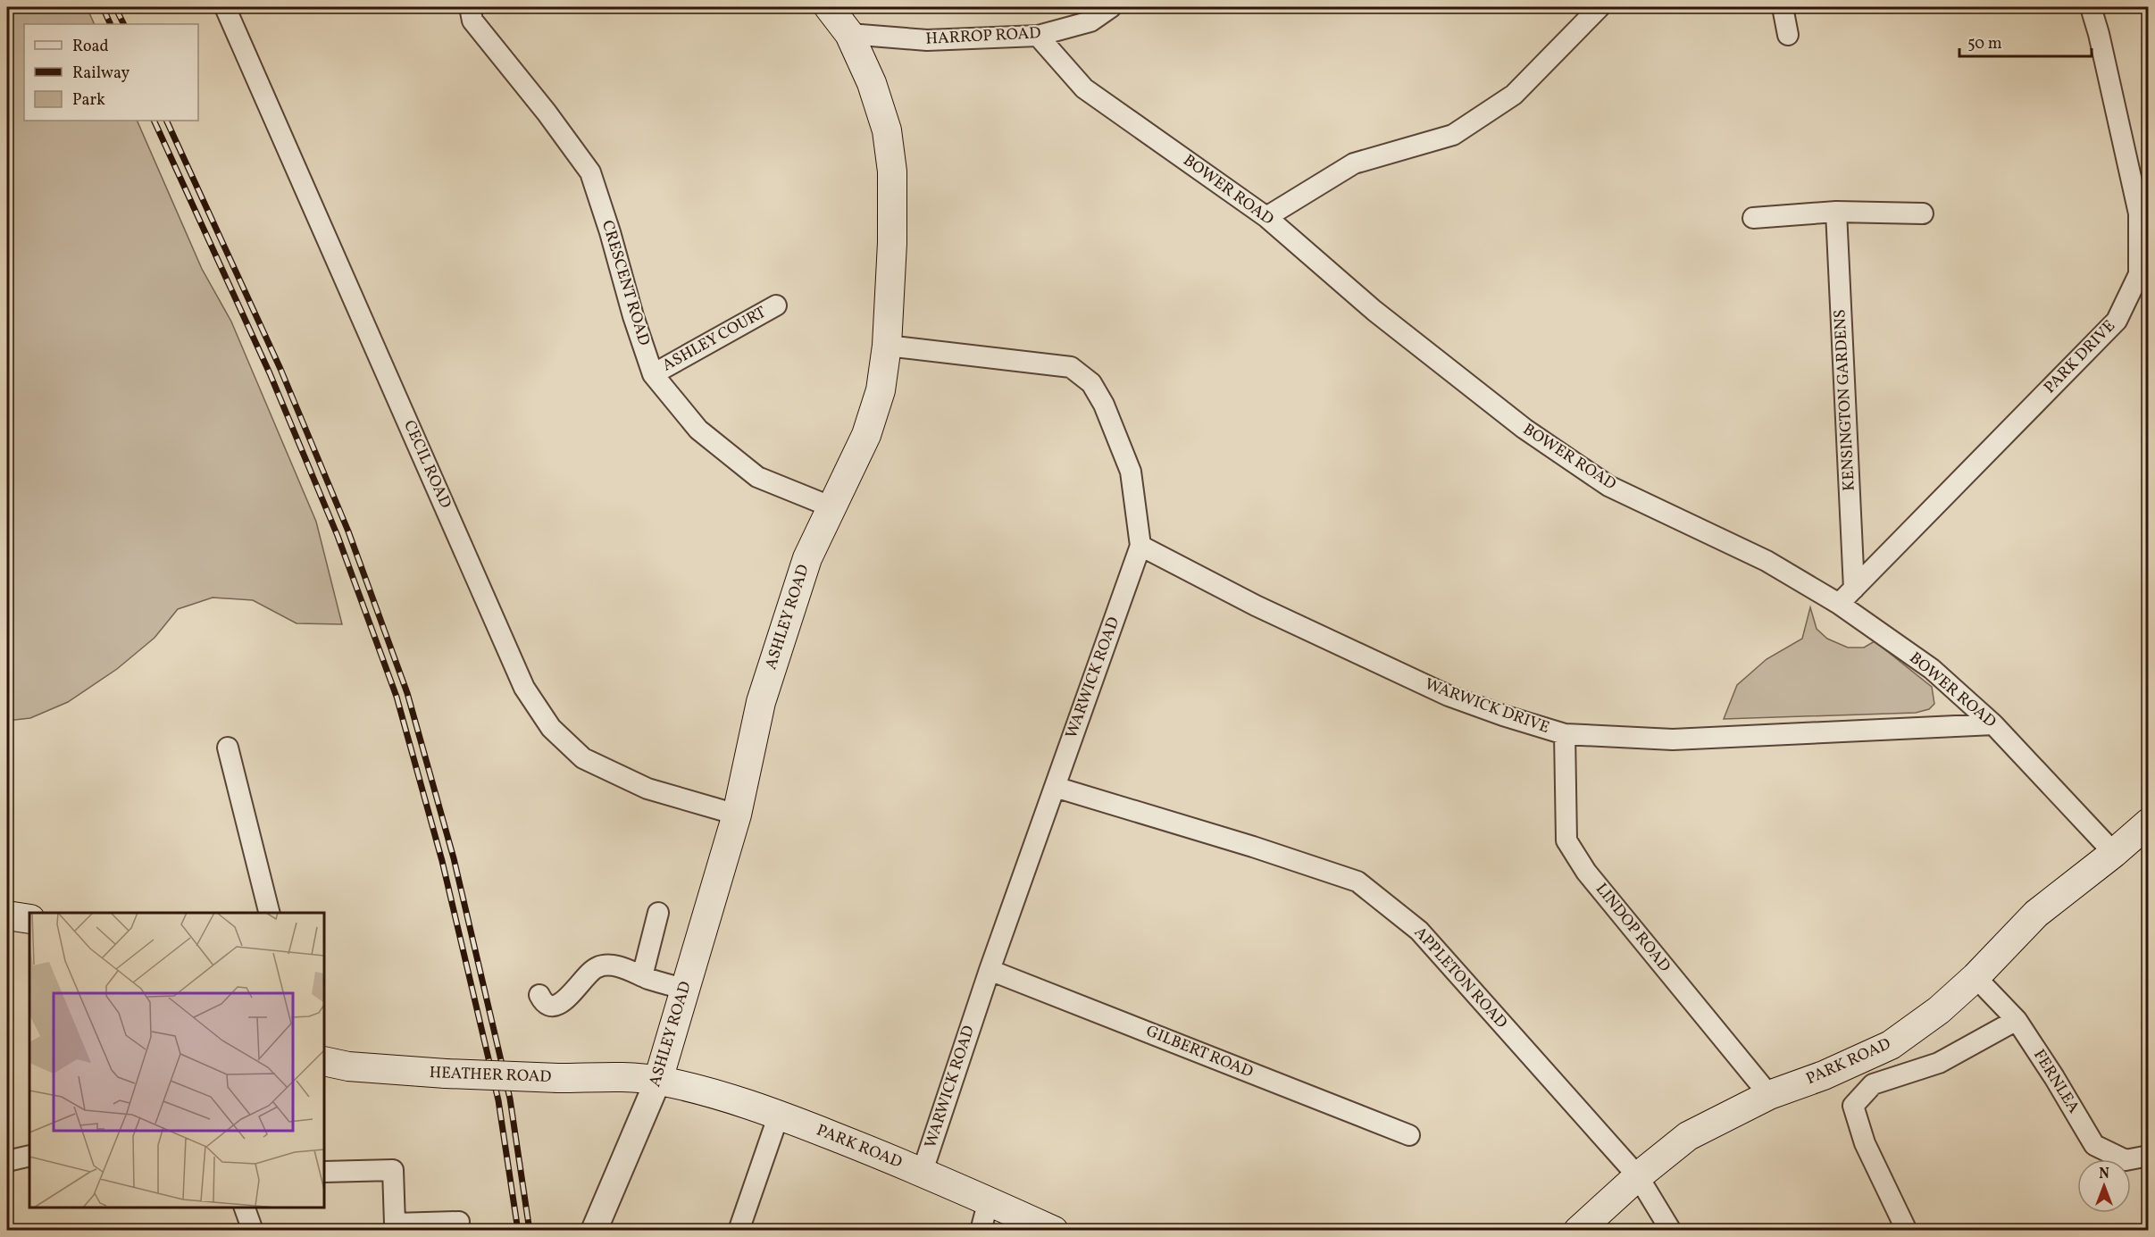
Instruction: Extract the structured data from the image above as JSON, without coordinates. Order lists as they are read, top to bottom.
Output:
{
  "streets": {
    "main road": ["ASHLEY ROAD", "PARK ROAD", "HEATHER ROAD"],
    "street": [
      "HARROP ROAD",
      "BOWER ROAD",
      "CRESCENT ROAD",
      "ASHLEY COURT",
      "PARK DRIVE",
      "KENSINGTON GARDENS",
      "CECIL ROAD",
      "WARWICK ROAD",
      "WARWICK DRIVE",
      "LINDOP ROAD",
      "APPLETON ROAD",
      "GILBERT ROAD",
      "FERNLEA"
    ]
  },
  "crossings": [
    ["HARROP ROAD", "BOWER ROAD"],
    ["HARROP ROAD", "ASHLEY ROAD"],
    ["BOWER ROAD", "PARK DRIVE"],
    ["BOWER ROAD", "WARWICK DRIVE"],
    ["BOWER ROAD", "PARK ROAD"],
    ["CRESCENT ROAD", "ASHLEY COURT"],
    ["CRESCENT ROAD", "ASHLEY ROAD"],
    ["PARK DRIVE", "KENSINGTON GARDENS"],
    ["CECIL ROAD", "ASHLEY ROAD"],
    ["ASHLEY ROAD", "WARWICK ROAD"],
    ["ASHLEY ROAD", "PARK ROAD"],
    ["ASHLEY ROAD", "HEATHER ROAD"],
    ["WARWICK ROAD", "WARWICK DRIVE"],
    ["WARWICK ROAD", "APPLETON ROAD"],
    ["WARWICK ROAD", "GILBERT ROAD"],
    ["WARWICK ROAD", "PARK ROAD"],
    ["WARWICK DRIVE", "LINDOP ROAD"],
    ["LINDOP ROAD", "PARK ROAD"],
    ["APPLETON ROAD", "PARK ROAD"],
    ["PARK ROAD", "HEATHER ROAD"],
    ["PARK ROAD", "FERNLEA"]
  ],
  "legend": ["Road", "Railway", "Park"],
  "scale_bar": "50 m",
  "north": "top"
}
